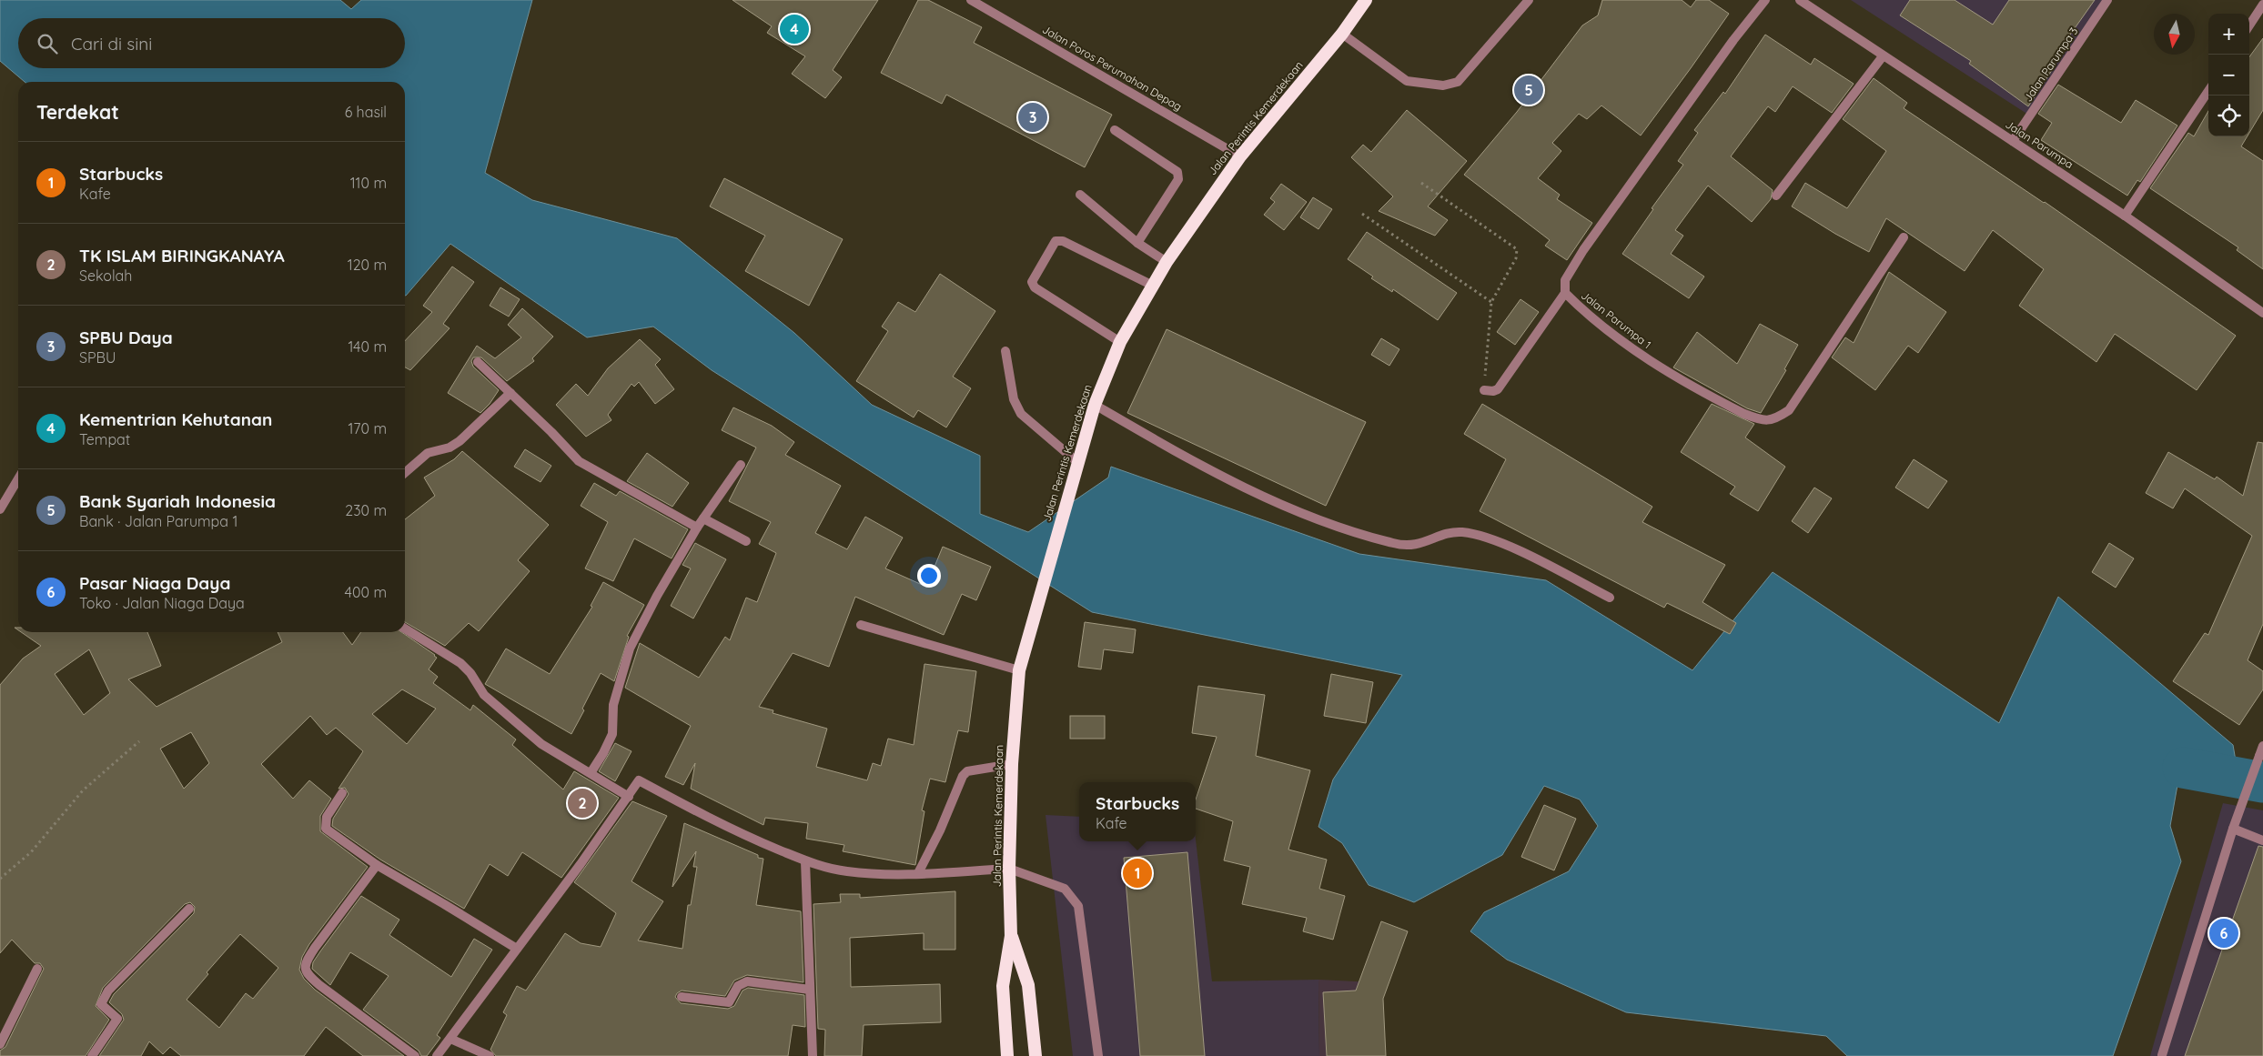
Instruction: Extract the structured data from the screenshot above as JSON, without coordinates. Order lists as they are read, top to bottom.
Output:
{
  "streets": {
    "highway": ["Jalan Perintis Kemerdekaan"],
    "street": [
      "Jalan Parumpa 3",
      "Jalan Poros Perumahan Depag",
      "Jalan Parumpa",
      "Jalan Parumpa 1"
    ]
  },
  "crossings": [
    ["Jalan Parumpa 3", "Jalan Parumpa"],
    ["Jalan Poros Perumahan Depag", "Jalan Perintis Kemerdekaan"]
  ],
  "north": "bottom",
  "page": {
    "pins": [
      "4",
      "5",
      "3",
      "2",
      "1",
      "6"
    ],
    "map_buttons": ["+", "−"],
    "search": "Cari di sini",
    "heading": ["Terdekat", "6 hasil"],
    "list": [
      {
        "mark": "1",
        "name": "Starbucks",
        "note": "Kafe",
        "value": "110 m"
      },
      {
        "mark": "2",
        "name": "TK ISLAM BIRINGKANAYA",
        "note": "Sekolah",
        "value": "120 m"
      },
      {
        "mark": "3",
        "name": "SPBU Daya",
        "note": "SPBU",
        "value": "140 m"
      },
      {
        "mark": "4",
        "name": "Kementrian Kehutanan",
        "note": "Tempat",
        "value": "170 m"
      },
      {
        "mark": "5",
        "name": "Bank Syariah Indonesia",
        "note": "Bank · Jalan Parumpa 1",
        "value": "230 m"
      },
      {
        "mark": "6",
        "name": "Pasar Niaga Daya",
        "note": "Toko · Jalan Niaga Daya",
        "value": "400 m"
      }
    ],
    "popup": ["Starbucks", "Kafe"]
  }
}
